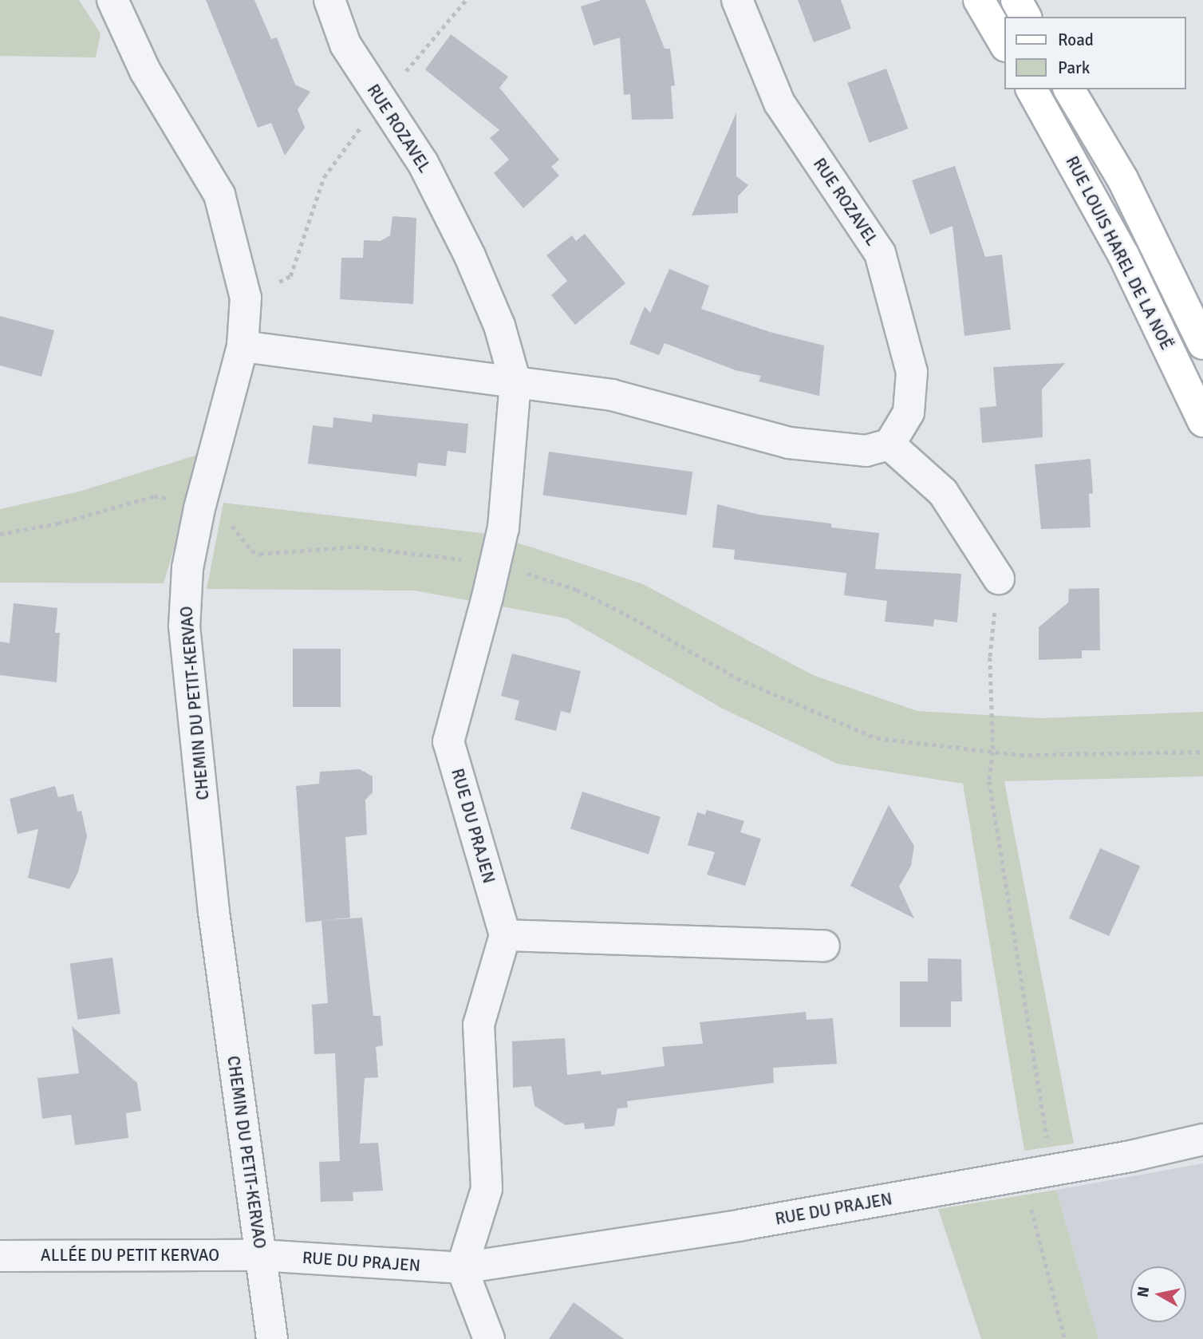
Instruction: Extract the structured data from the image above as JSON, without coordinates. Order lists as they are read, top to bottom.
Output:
{
  "streets": {
    "main road": ["RUE LOUIS HAREL DE LA NOË"],
    "street": [
      "RUE ROZAVEL",
      "CHEMIN DU PETIT-KERVAO",
      "RUE DU PRAJEN",
      "ALLÉE DU PETIT KERVAO"
    ]
  },
  "crossings": [
    ["RUE ROZAVEL", "RUE DU PRAJEN"],
    ["CHEMIN DU PETIT-KERVAO", "RUE DU PRAJEN"],
    ["CHEMIN DU PETIT-KERVAO", "ALLÉE DU PETIT KERVAO"],
    ["RUE DU PRAJEN", "ALLÉE DU PETIT KERVAO"]
  ],
  "legend": ["Road", "Park"],
  "north": "left"
}
